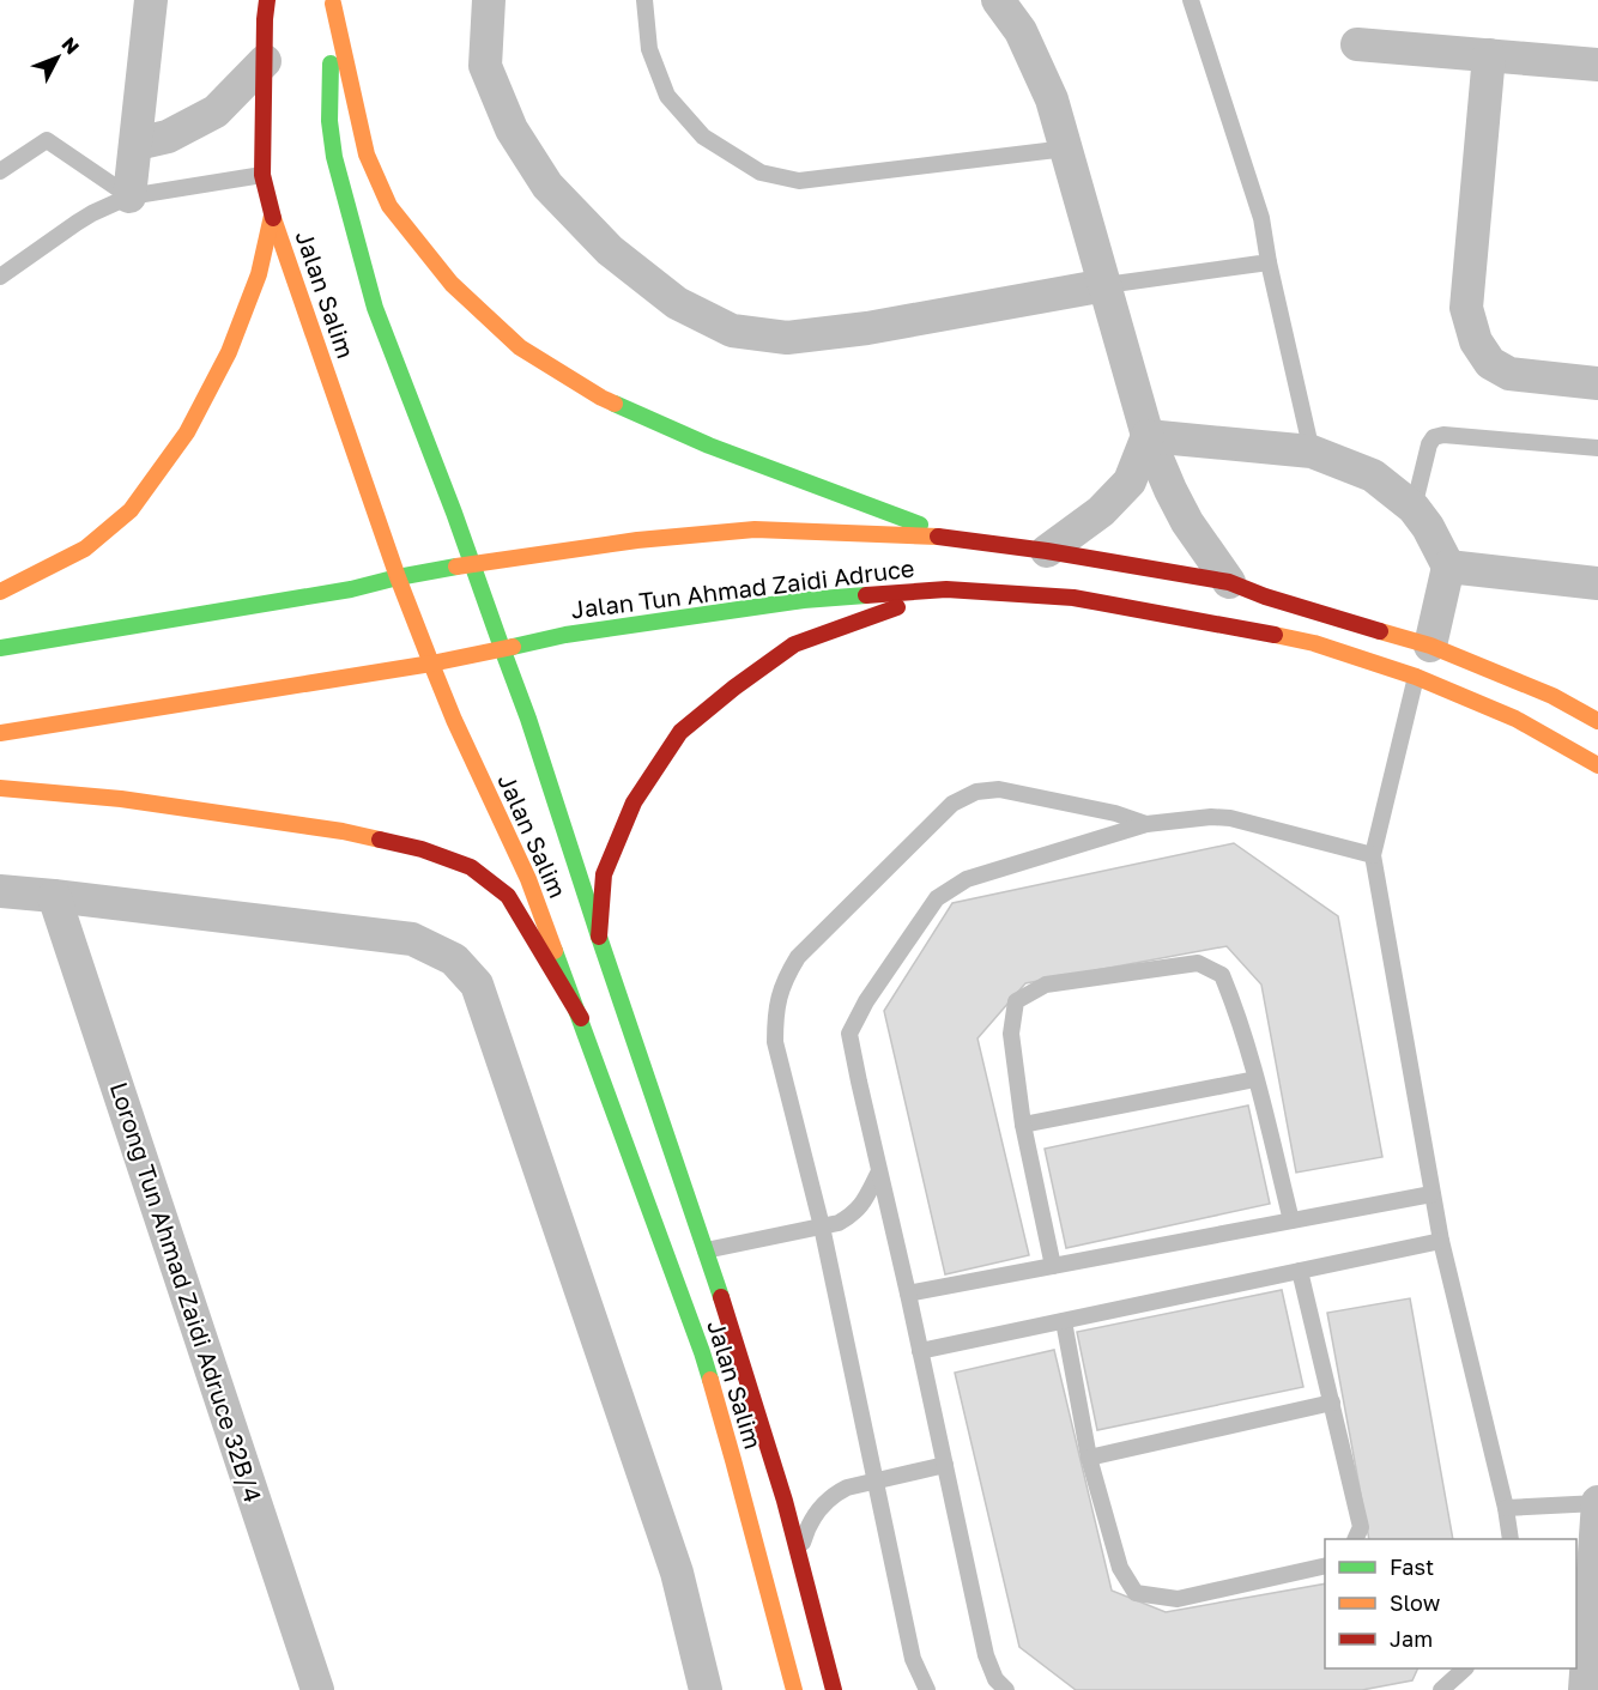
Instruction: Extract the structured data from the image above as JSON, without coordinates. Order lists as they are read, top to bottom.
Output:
{
  "streets": {
    "main road": ["Jalan Salim", "Jalan Tun Ahmad Zaidi Adruce"],
    "street": ["Lorong Tun Ahmad Zaidi Adruce 32B/4"]
  },
  "crossings": [
    ["Jalan Salim", "Jalan Tun Ahmad Zaidi Adruce"]
  ],
  "legend": ["Fast", "Slow", "Jam"],
  "north": "top right"
}
